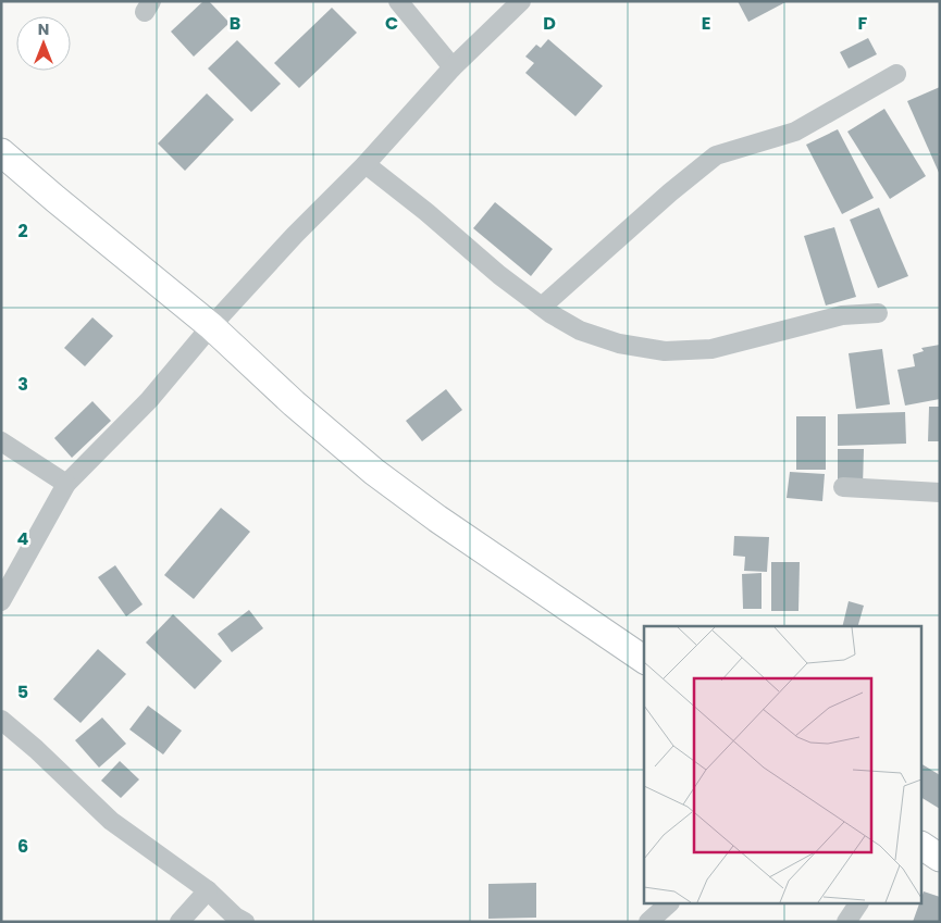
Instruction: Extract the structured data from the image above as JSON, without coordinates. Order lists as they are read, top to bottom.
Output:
{
  "north": "top",
  "grid": {
    "columns": [
      "B",
      "C",
      "D",
      "E",
      "F"
    ],
    "rows": [
      "2",
      "3",
      "4",
      "5",
      "6"
    ]
  }
}
